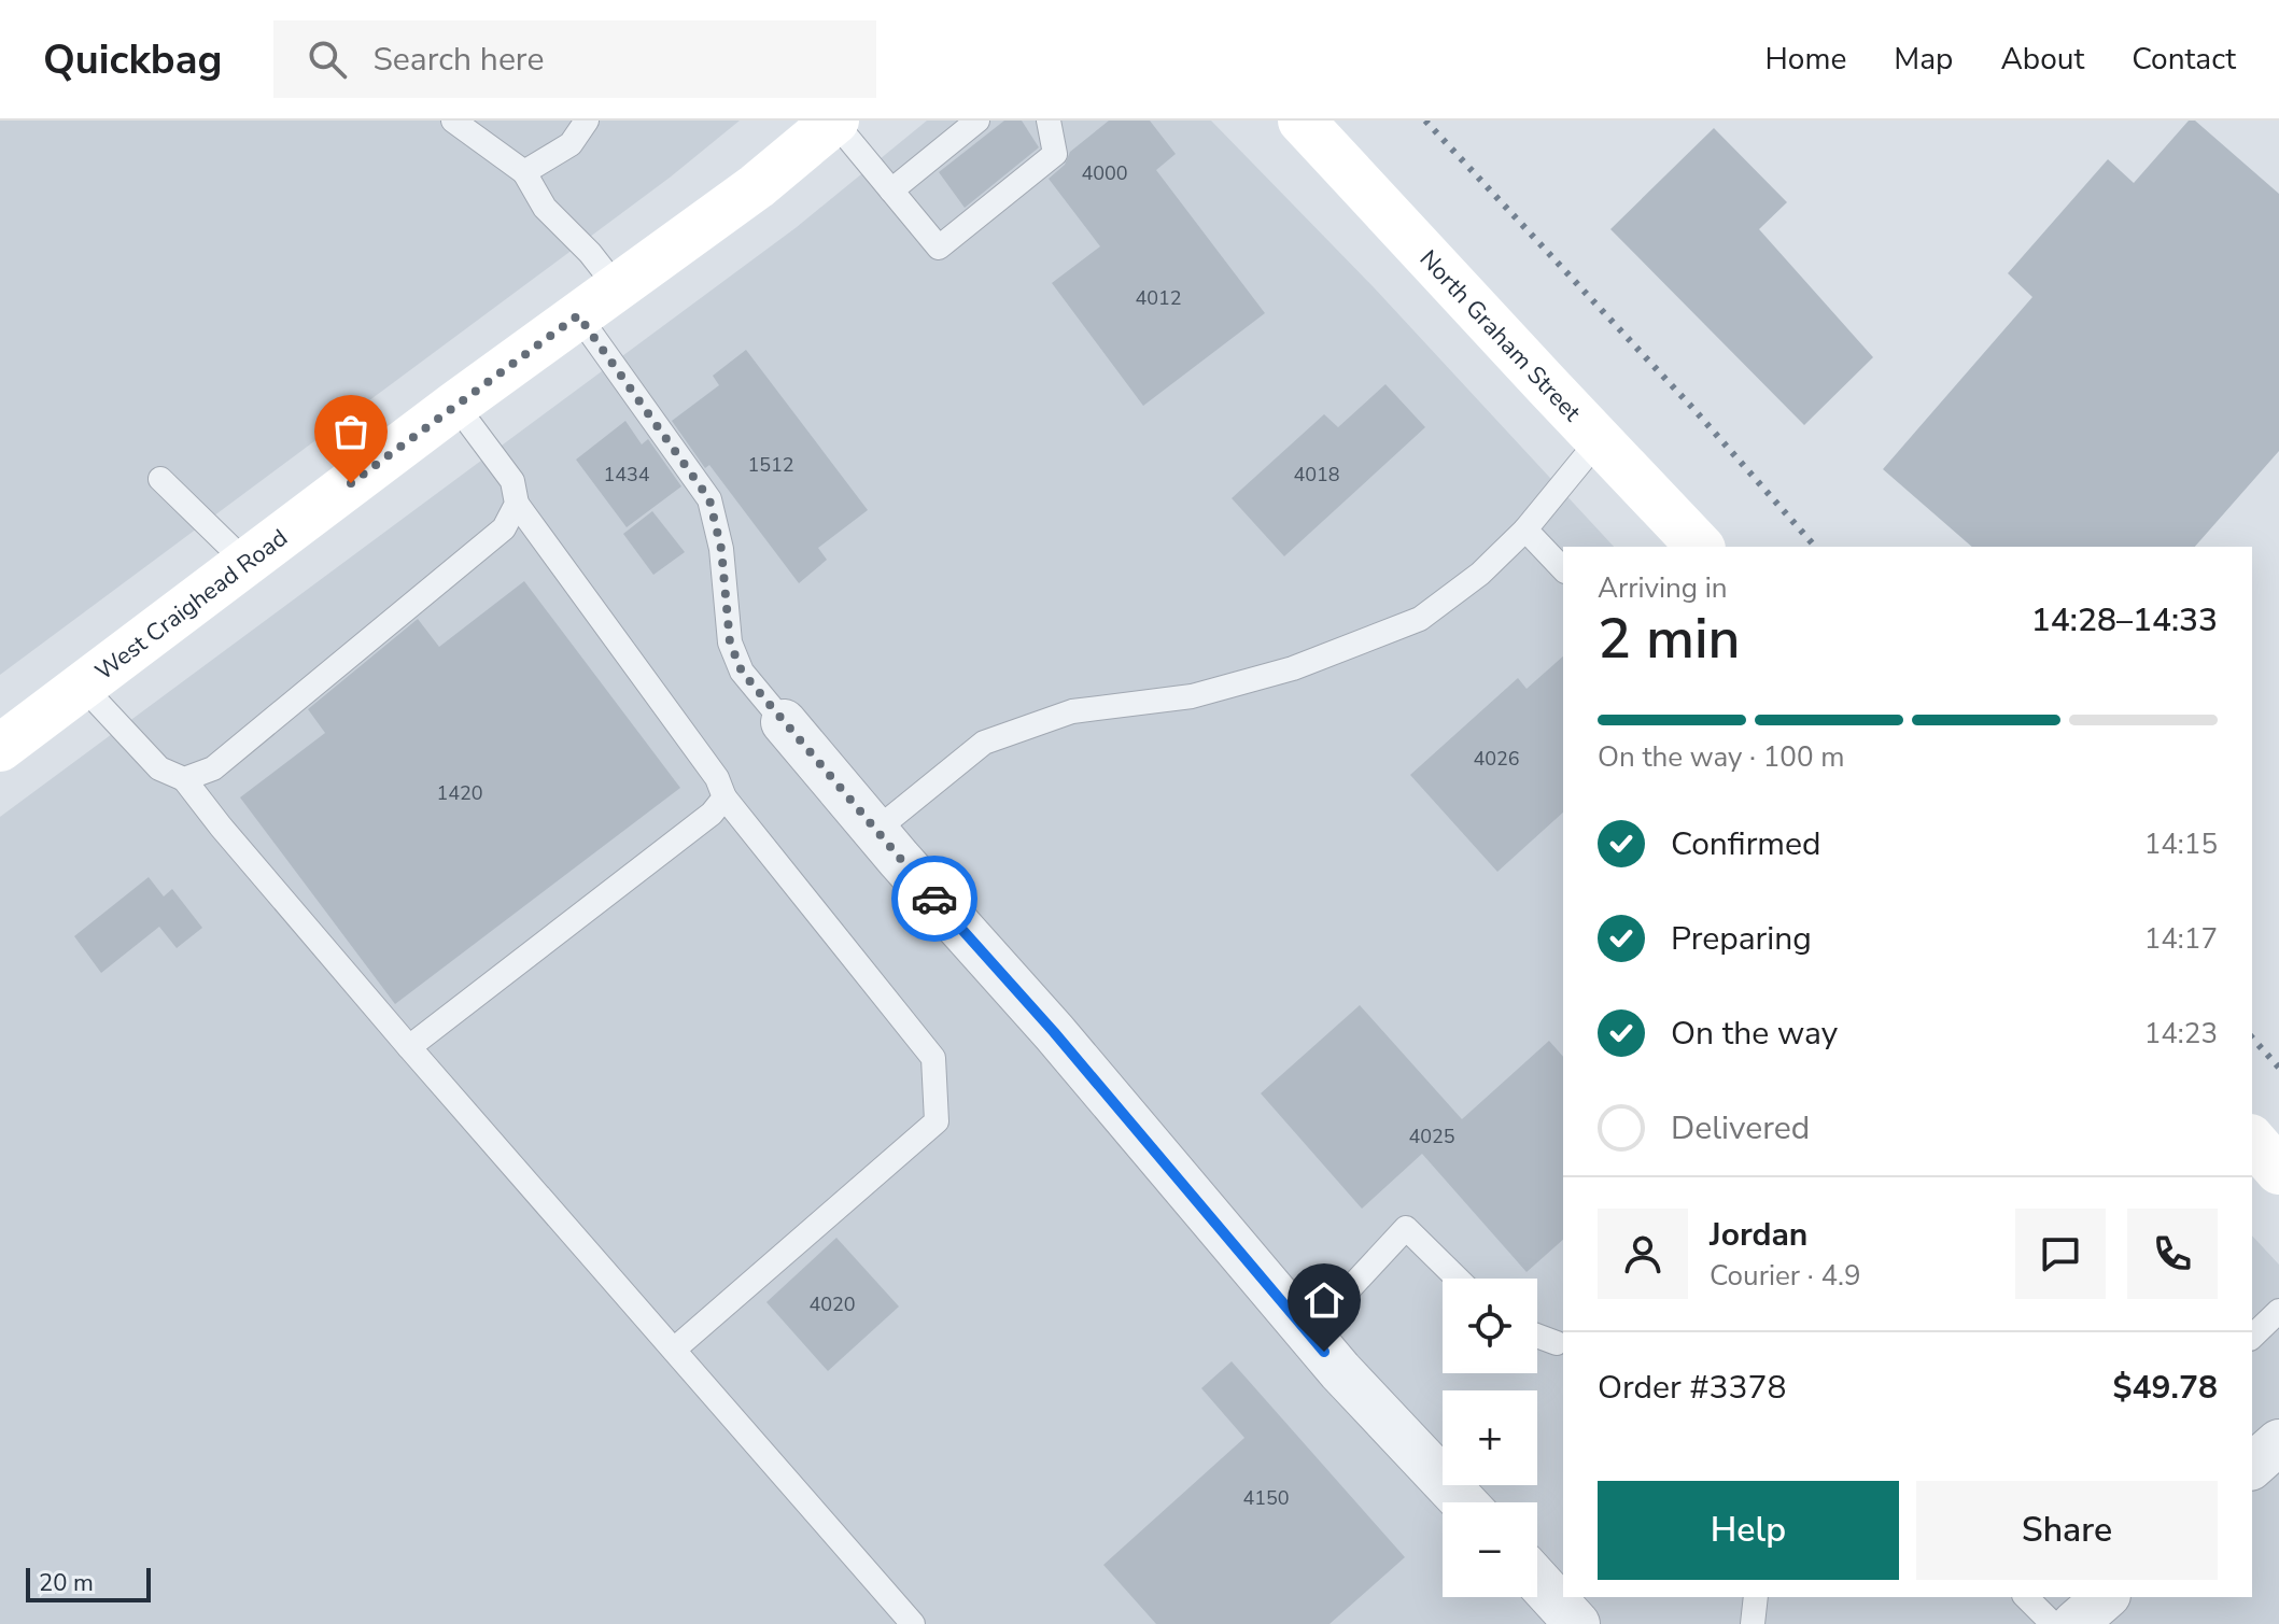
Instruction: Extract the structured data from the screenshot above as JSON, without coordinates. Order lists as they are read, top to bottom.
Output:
{
  "streets": {
    "street": ["North Graham Street", "West Craighead Road"]
  },
  "house_numbers": [
    "4000",
    "4012",
    "1512",
    "1434",
    "4018",
    "4026",
    "1420",
    "4025",
    "4020",
    "4150"
  ],
  "scale_bar": "20 m",
  "page": {
    "header": "Quickbag",
    "search": "Search here",
    "nav": [
      "Home",
      "Map",
      "About",
      "Contact"
    ],
    "heading": ["2 min", "Arriving in", "14:28–14:33"],
    "panel": [
      "Jordan",
      "Courier · 4.9",
      "Order #3378",
      "$49.78"
    ],
    "bar": "On the way · 100 m",
    "list": [
      ["Confirmed", "14:15"],
      ["Preparing", "14:17"],
      ["On the way", "14:23"],
      "Delivered"
    ],
    "map_buttons": ["+", "−"],
    "buttons": ["Help", "Share"],
    "scale": "20 m"
  }
}
